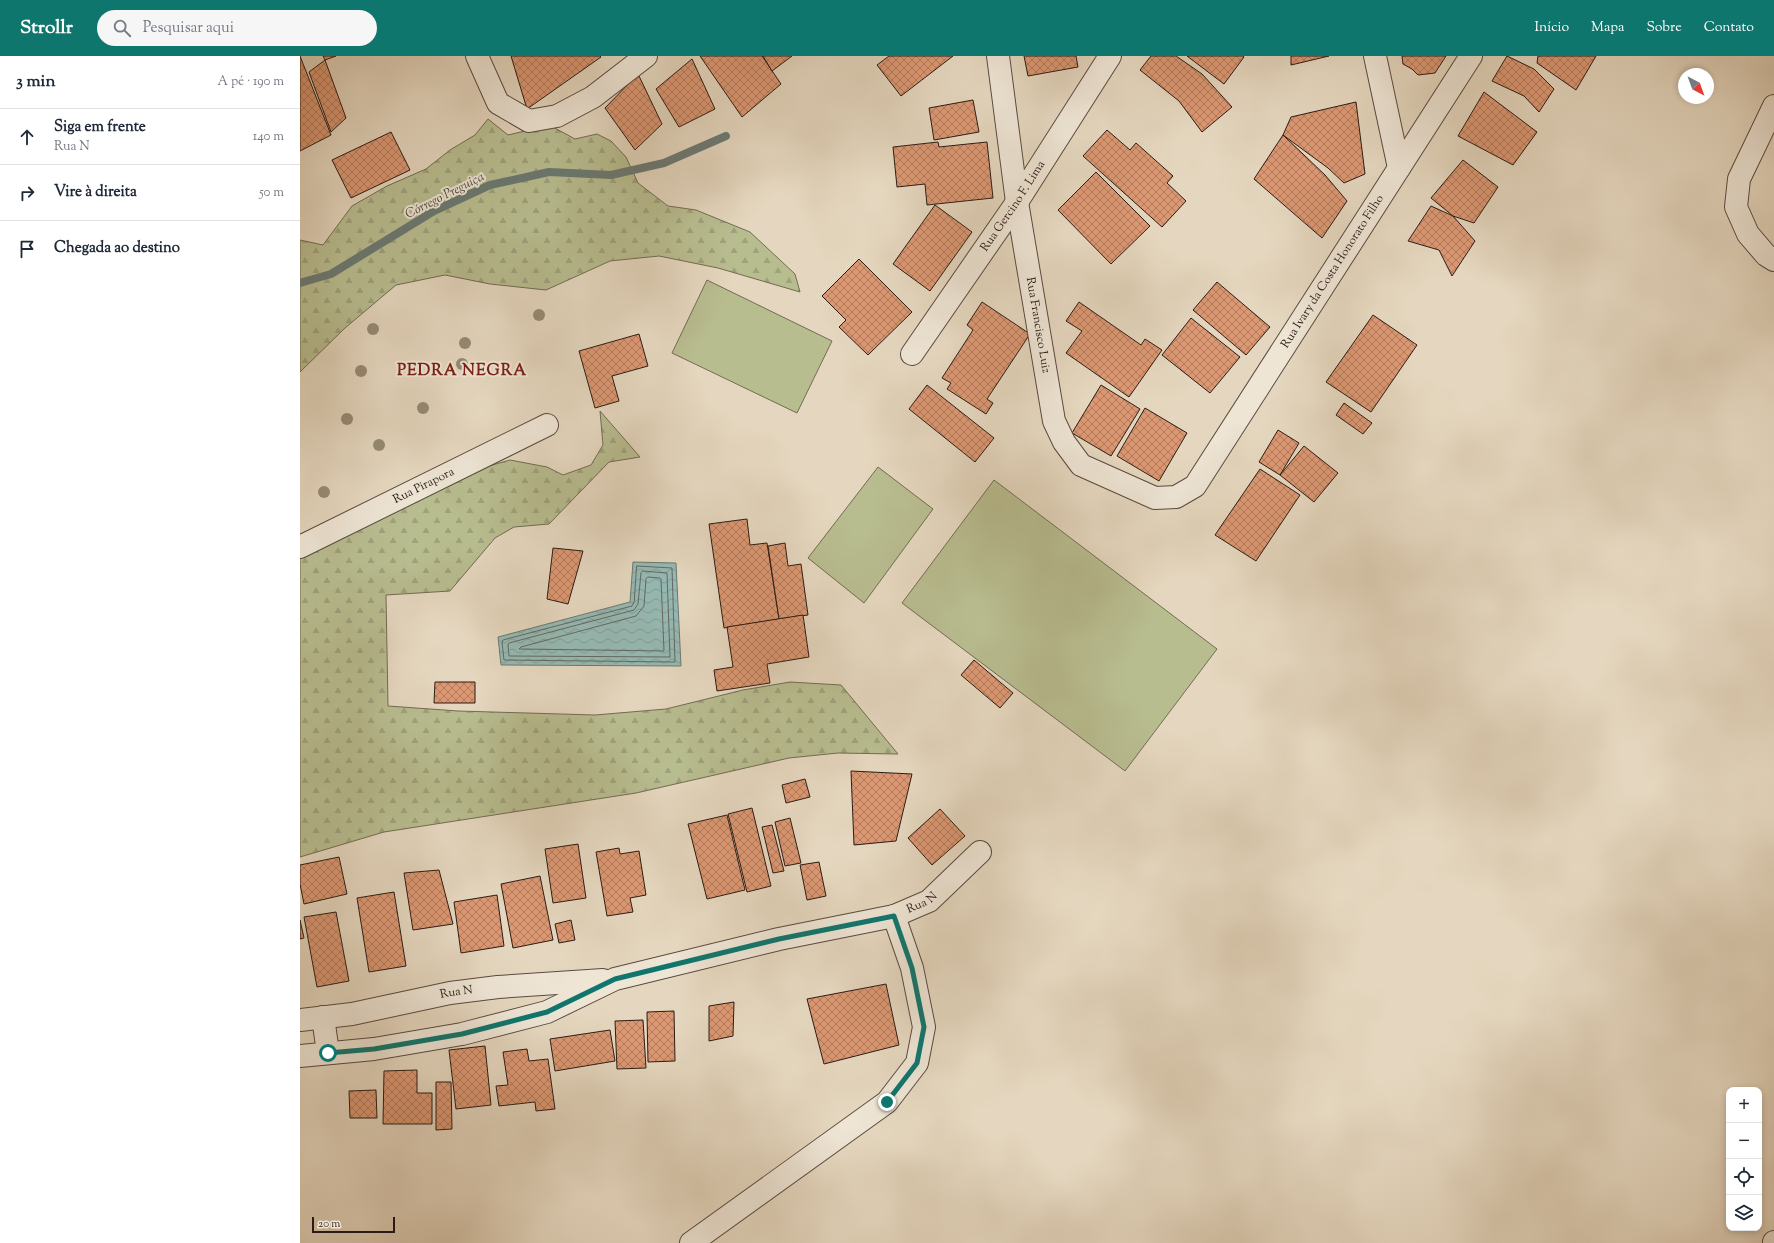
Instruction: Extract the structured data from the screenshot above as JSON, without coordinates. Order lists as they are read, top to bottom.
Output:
{
  "streets": {
    "street": [
      "Rua Gercino F. Lima",
      "Rua Ivary da Costa Honorato Filho",
      "Rua Francisco Luiz",
      "Rua Pirapora",
      "Rua N"
    ]
  },
  "crossings": [
    ["Rua Gercino F. Lima", "Rua Francisco Luiz"],
    ["Rua Ivary da Costa Honorato Filho", "Rua Francisco Luiz"]
  ],
  "districts": ["PEDRA NEGRA"],
  "water": ["Córrego Preguiça"],
  "scale_bar": "20 m",
  "north": "bottom right",
  "page": {
    "header": "Strollr",
    "search": "Pesquisar aqui",
    "nav": [
      "Início",
      "Mapa",
      "Sobre",
      "Contato"
    ],
    "heading": ["3 min", "A pé · 190 m"],
    "list": [
      ["Siga em frente", "Rua N", "140 m"],
      ["Vire à direita", "50 m"],
      "Chegada ao destino"
    ],
    "map_buttons": ["+", "−"],
    "scale": "20 m"
  }
}
